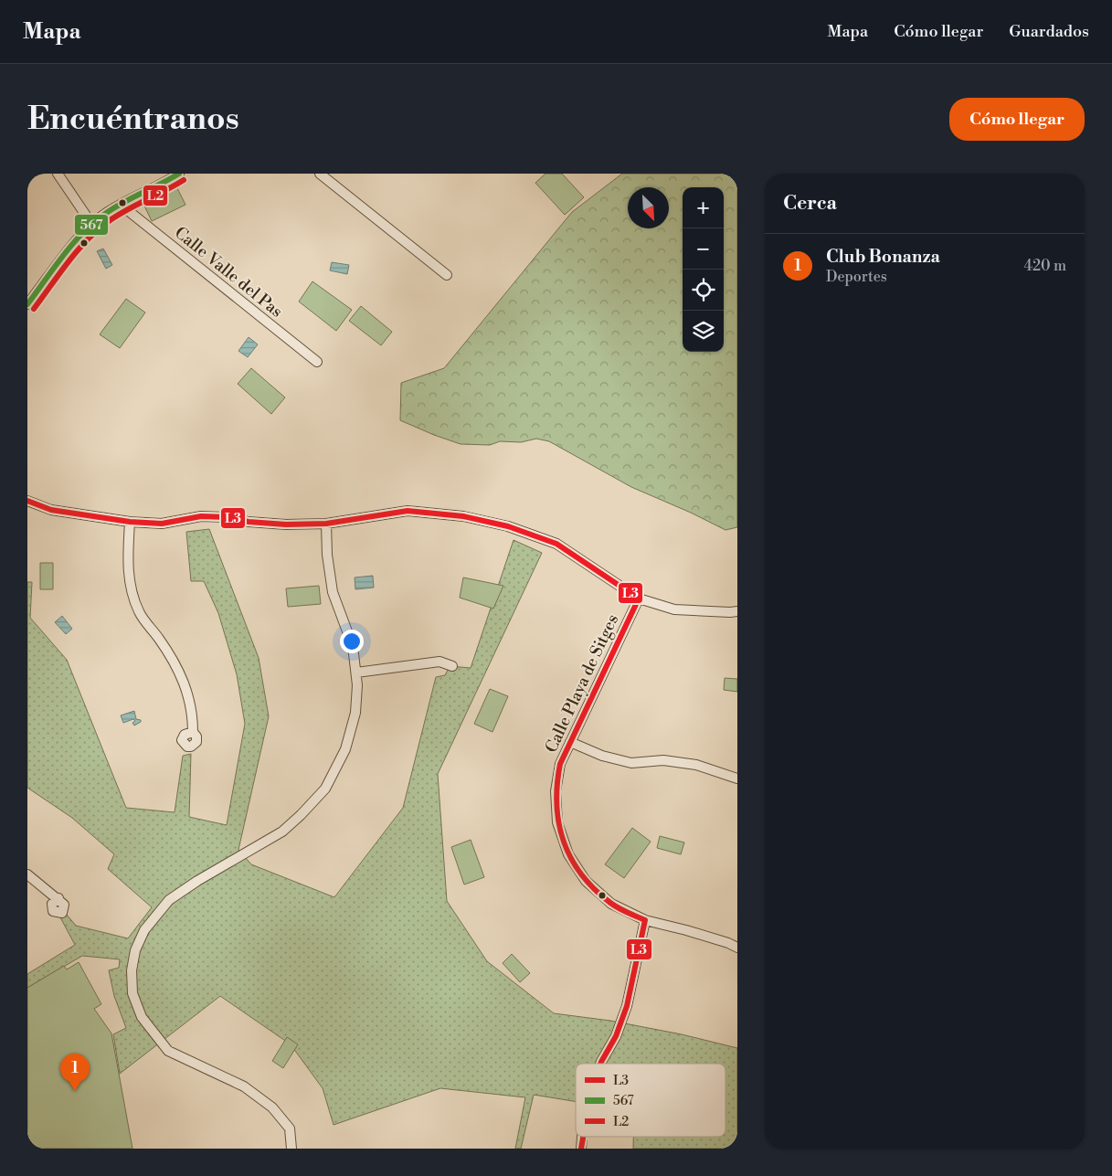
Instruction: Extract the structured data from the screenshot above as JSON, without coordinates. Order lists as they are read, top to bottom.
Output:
{
  "streets": {
    "street": ["Calle Valle del Pas", "Calle Playa de Sitges"]
  },
  "lines": ["transit line 567", "transit line L2", "transit line L3"],
  "legend": ["L3", "567", "L2"],
  "north": "bottom right",
  "page": {
    "header": "Mapa",
    "nav": ["Mapa", "Cómo llegar", "Guardados"],
    "buttons": "Cómo llegar",
    "title": "Encuéntranos",
    "heading": "Cerca",
    "map_buttons": ["+", "−"],
    "list": [
      {
        "mark": "1",
        "name": "Club Bonanza",
        "note": "Deportes",
        "value": "420 m"
      }
    ],
    "pins": "1"
  }
}
